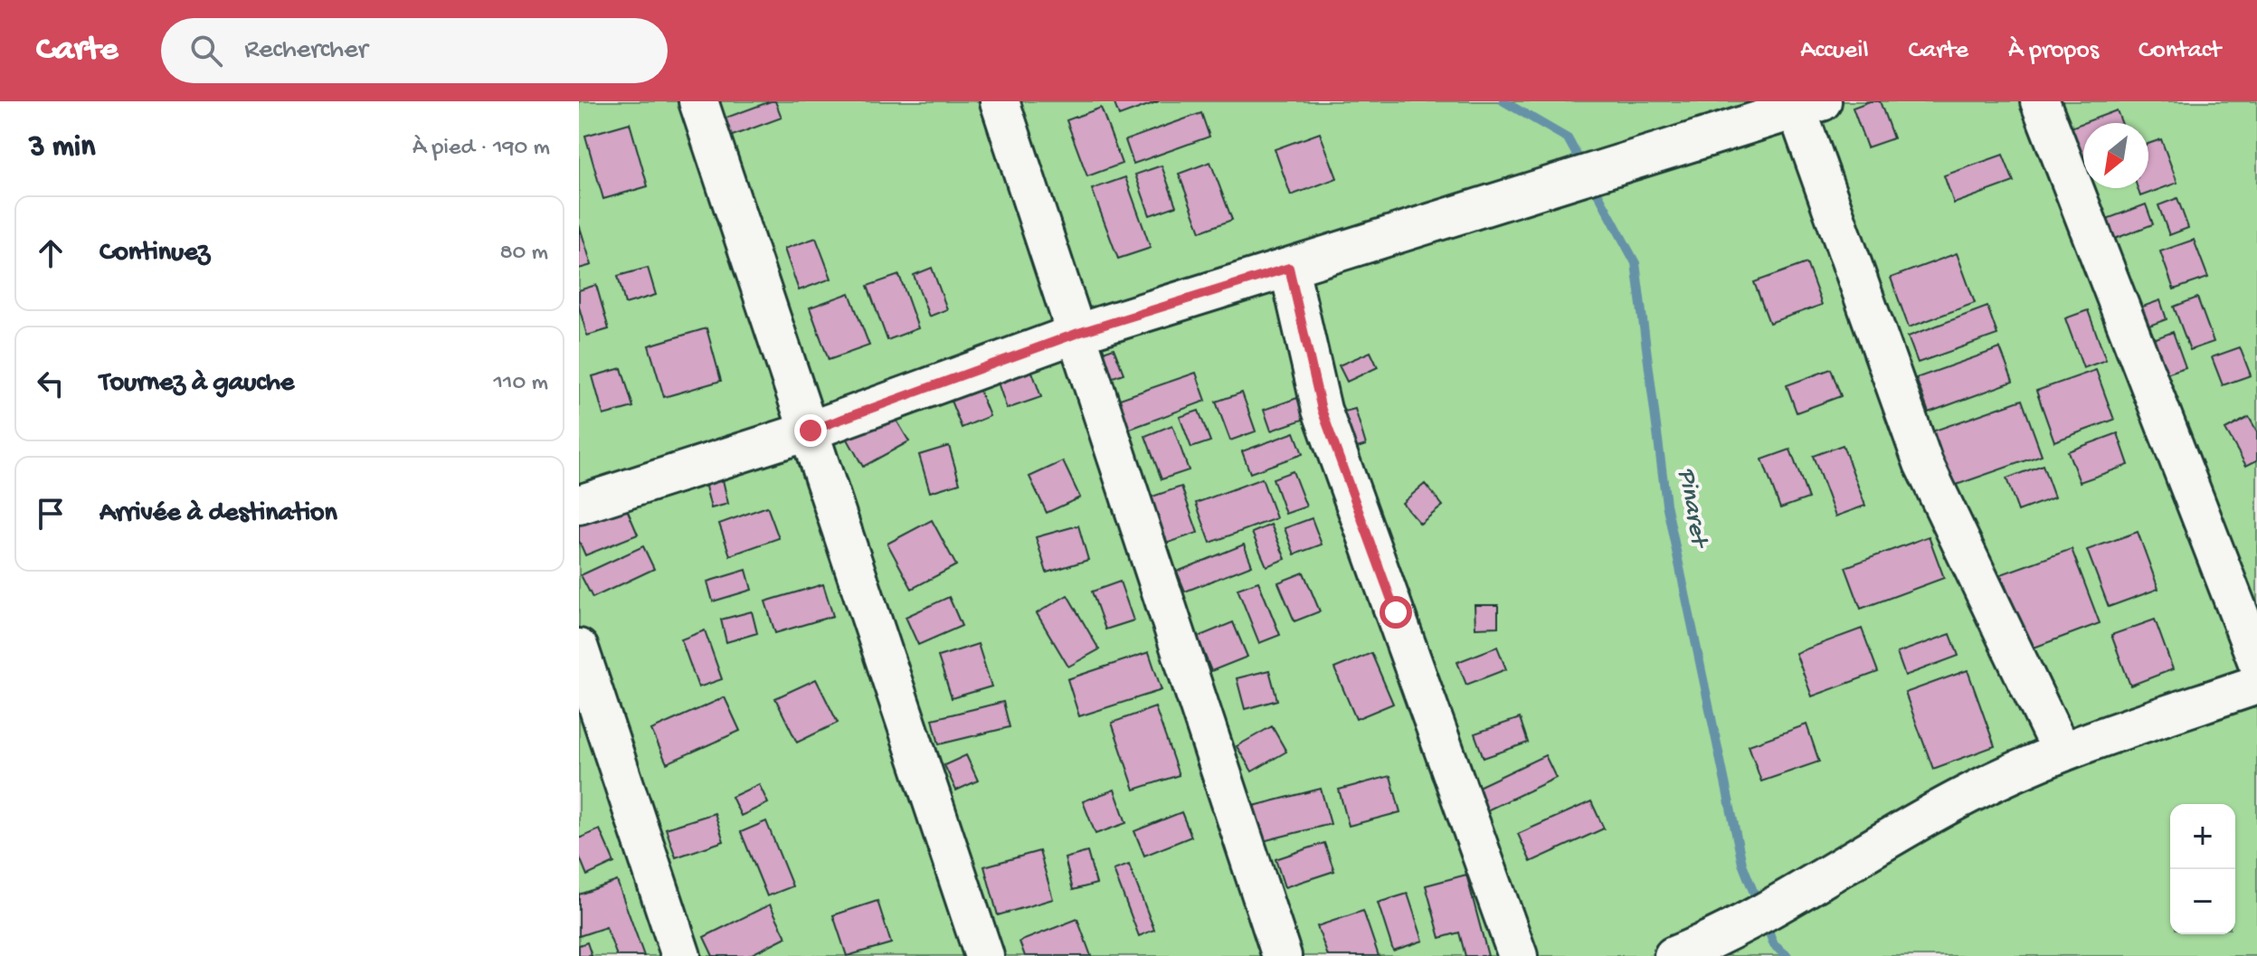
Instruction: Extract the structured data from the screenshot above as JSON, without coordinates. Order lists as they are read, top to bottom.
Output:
{
  "water": ["Pinaret"],
  "north": "bottom left",
  "page": {
    "header": "Carte",
    "search": "Rechercher",
    "nav": [
      "Accueil",
      "Carte",
      "À propos",
      "Contact"
    ],
    "heading": ["3 min", "À pied · 190 m"],
    "list": [
      ["Continuez", "80 m"],
      ["Tournez à gauche", "110 m"],
      "Arrivée à destination"
    ],
    "map_buttons": ["+", "−"]
  }
}
